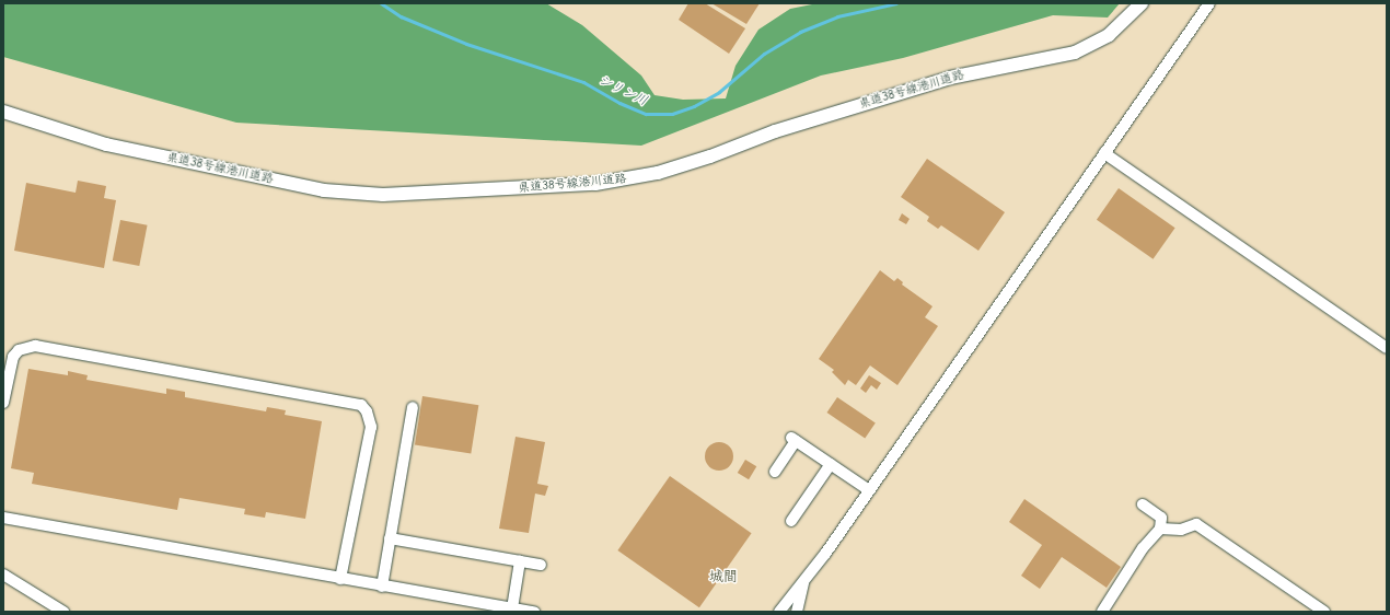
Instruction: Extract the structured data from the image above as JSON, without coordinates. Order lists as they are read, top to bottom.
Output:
{
  "streets": {
    "main road": ["県道38号線港川道路"]
  },
  "districts": ["城間"],
  "water": ["シリン川"]
}
